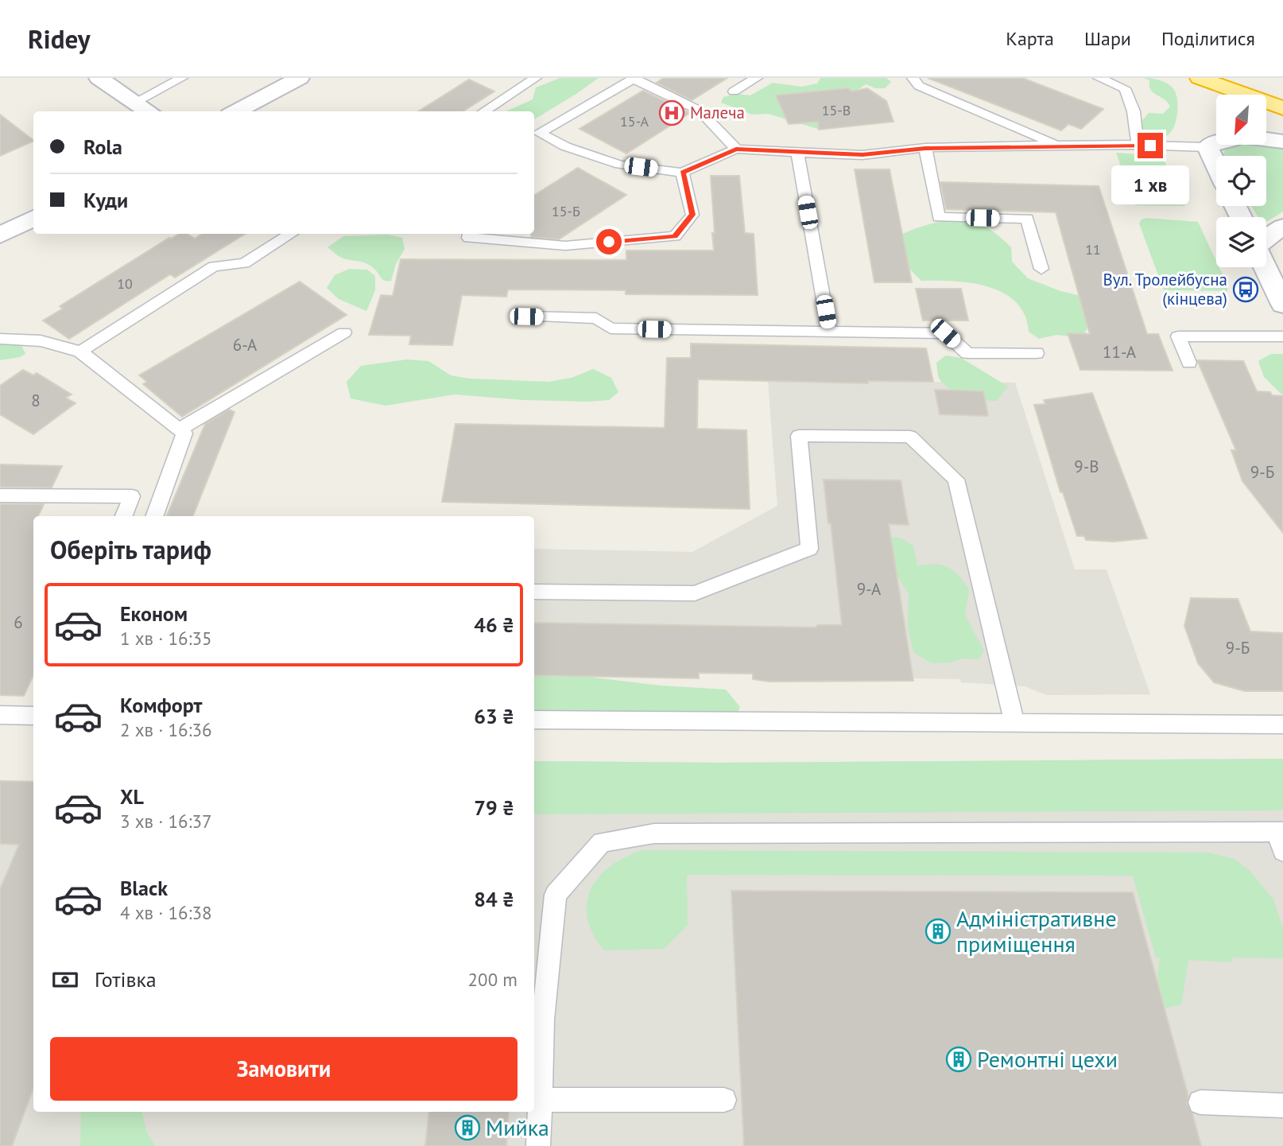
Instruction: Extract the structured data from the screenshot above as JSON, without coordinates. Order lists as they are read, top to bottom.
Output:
{
  "places": {
    "hospital": ["Малеча"],
    "bus stop": ["Вул. Тролейбусна (кінцева)"],
    "building": ["Адміністративне приміщення", "Ремонтні цехи", "Мийка"]
  },
  "house_numbers": [
    "15-В",
    "15-А",
    "15-Б",
    "11",
    "10",
    "6-А",
    "11-А",
    "8",
    "9-В",
    "9-Б",
    "9-А",
    "6",
    "9-Б"
  ],
  "north": "bottom left",
  "page": {
    "header": "Ridey",
    "nav": ["Карта", "Шари", "Поділитися"],
    "banner": ["Rola", "Куди"],
    "bubble": "1 хв",
    "heading": "Оберіть тариф",
    "list": [
      {
        "name": "Економ",
        "note": "1 хв · 16:35",
        "value": "46 ₴"
      },
      {
        "name": "Комфорт",
        "note": "2 хв · 16:36",
        "value": "63 ₴"
      },
      {
        "name": "XL",
        "note": "3 хв · 16:37",
        "value": "79 ₴"
      },
      {
        "name": "Black",
        "note": "4 хв · 16:38",
        "value": "84 ₴"
      }
    ],
    "pay": ["Готівка", "200 m"],
    "buttons": "Замовити"
  }
}
